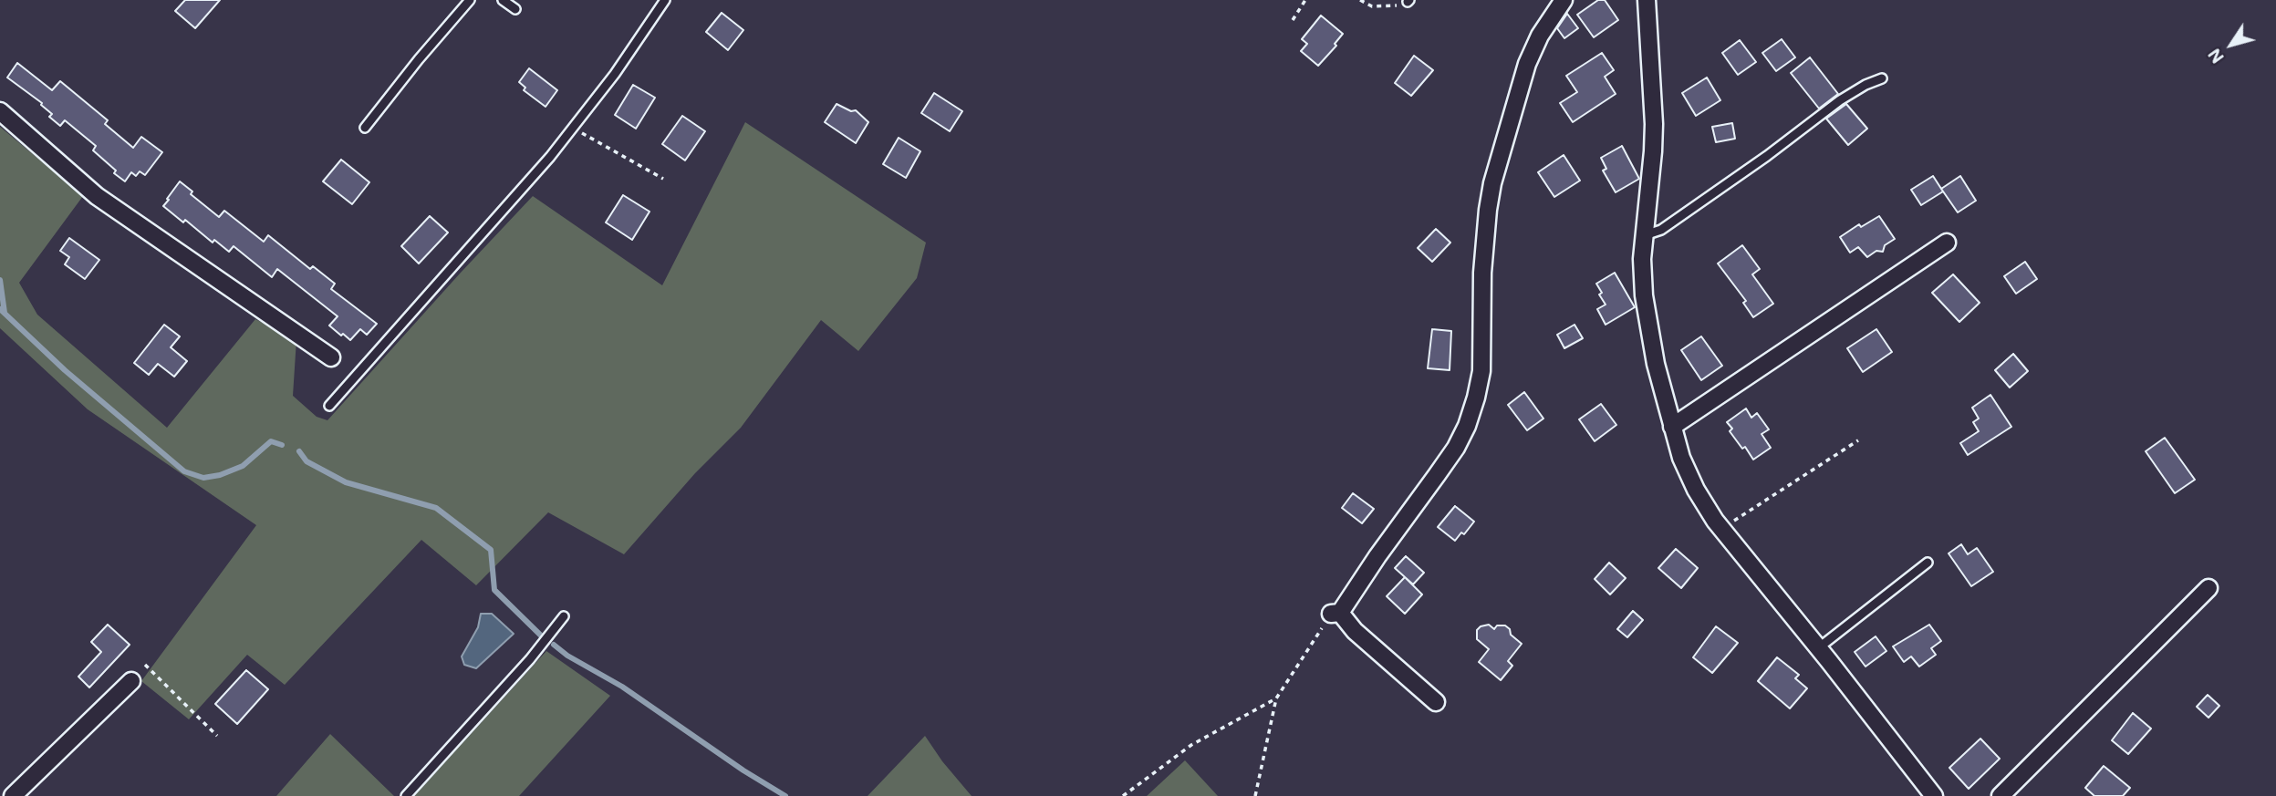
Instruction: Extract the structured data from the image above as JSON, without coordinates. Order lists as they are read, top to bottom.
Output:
{
  "north": "bottom left"
}
